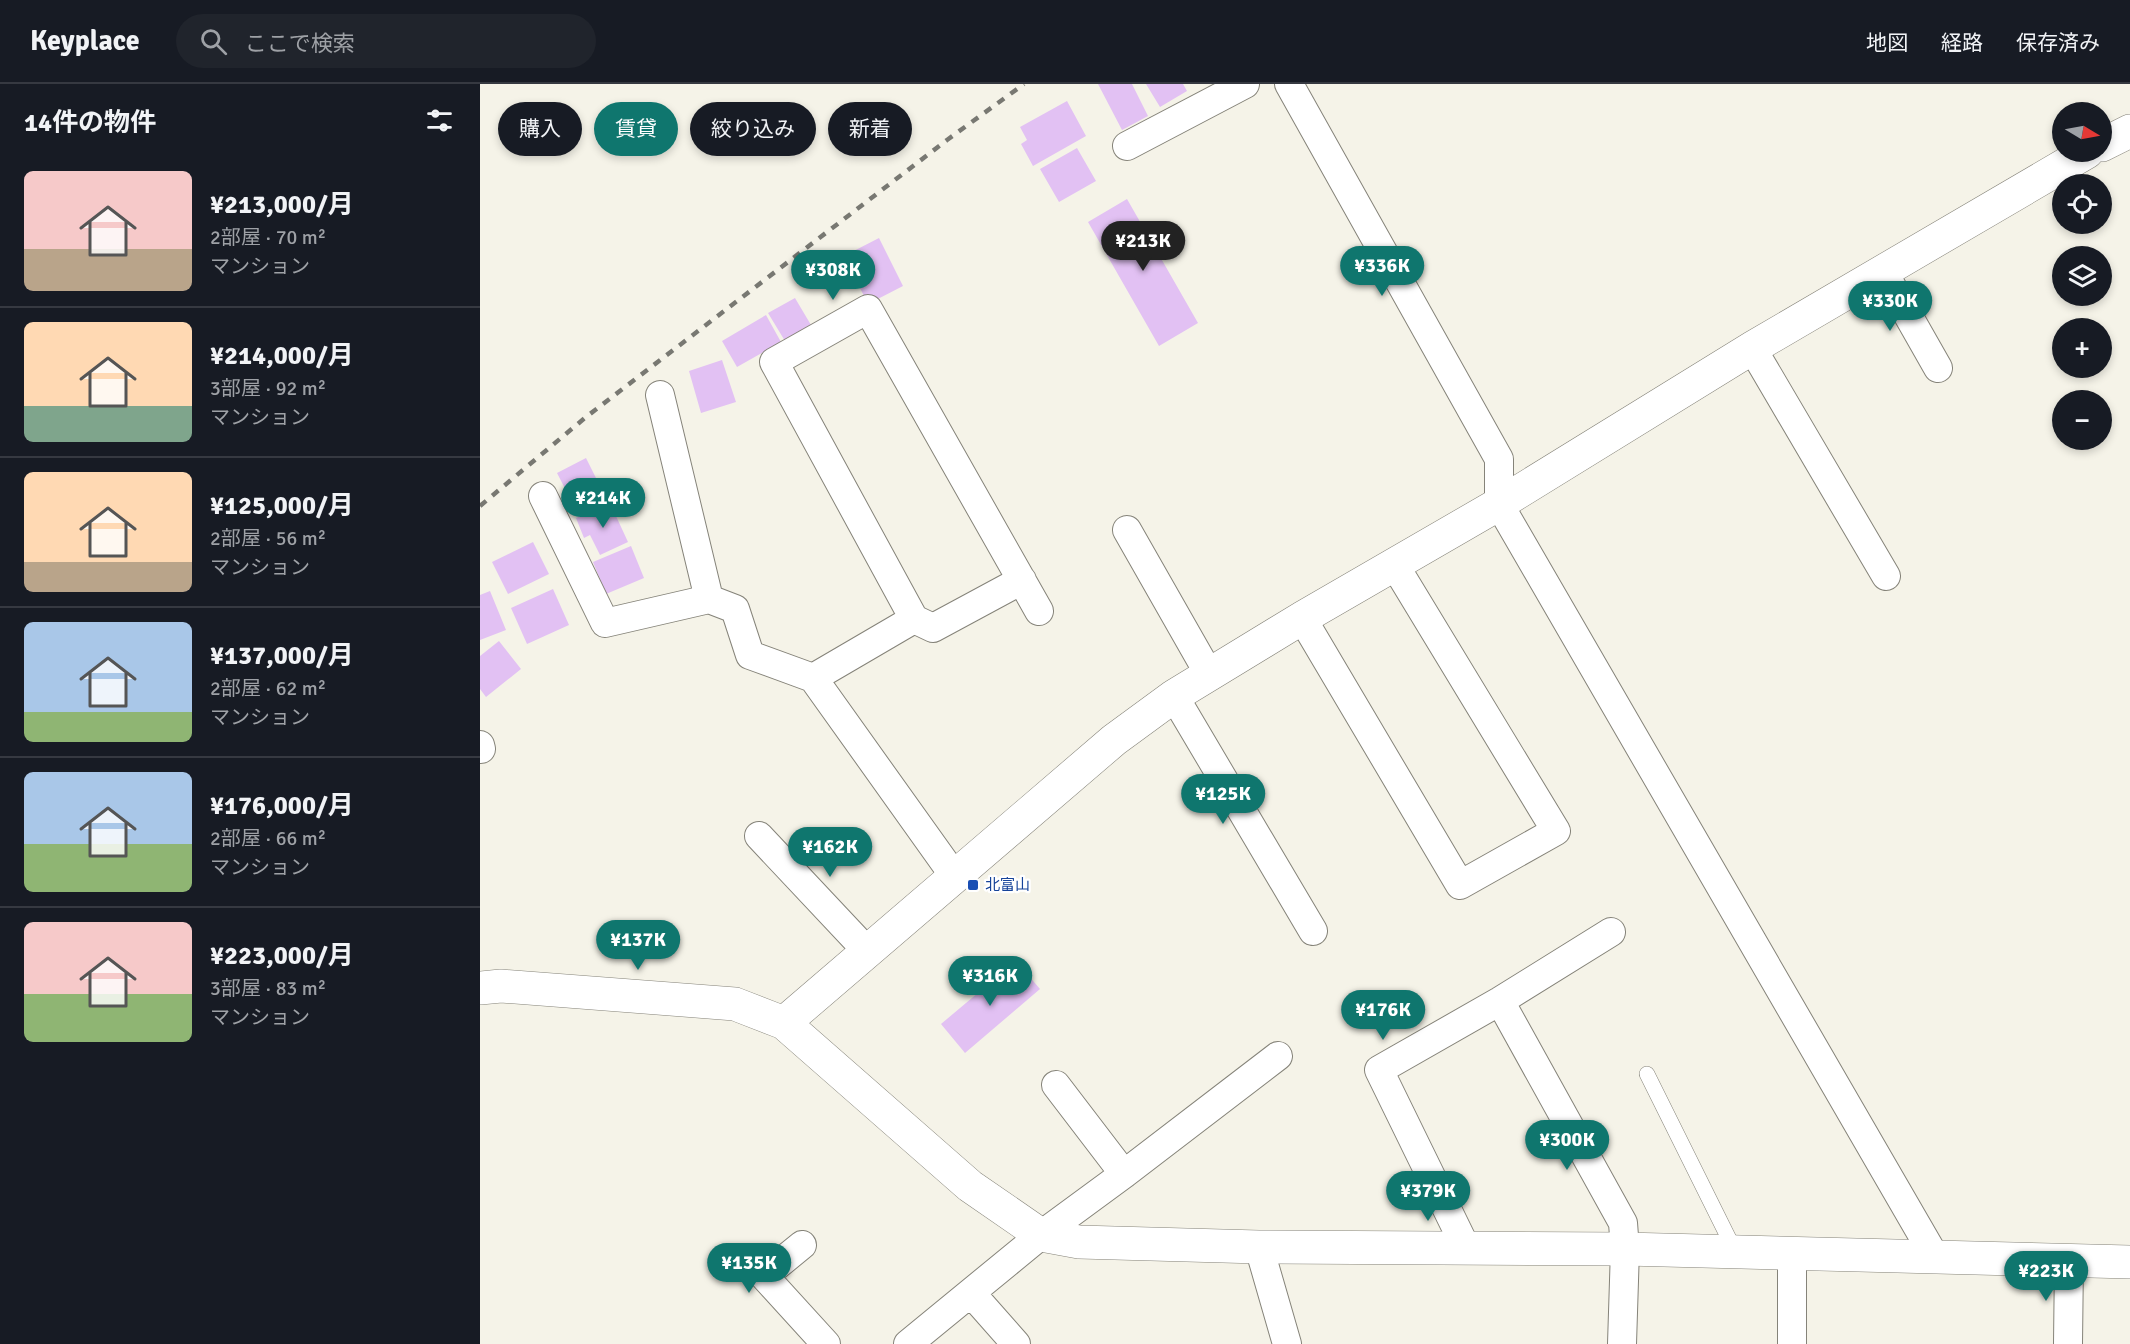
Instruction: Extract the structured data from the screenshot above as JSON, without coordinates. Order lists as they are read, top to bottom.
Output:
{
  "places": {
    "transit": ["北富山"]
  },
  "north": "right",
  "page": {
    "header": "Keyplace",
    "search": "ここで検索",
    "nav": ["地図", "経路", "保存済み"],
    "heading": "14件の物件",
    "map_buttons": ["+", "−"],
    "chip": [
      "購入",
      "賃貸",
      "絞り込み",
      "新着"
    ],
    "list": [
      {
        "name": "¥213,000/月",
        "note": "2部屋 · 70 m² · マンション"
      },
      {
        "name": "¥214,000/月",
        "note": "3部屋 · 92 m² · マンション"
      },
      {
        "name": "¥125,000/月",
        "note": "2部屋 · 56 m² · マンション"
      },
      {
        "name": "¥137,000/月",
        "note": "2部屋 · 62 m² · マンション"
      },
      {
        "name": "¥176,000/月",
        "note": "2部屋 · 66 m² · マンション"
      },
      {
        "name": "¥223,000/月",
        "note": "3部屋 · 83 m² · マンション"
      }
    ],
    "price": [
      "¥213K",
      "¥336K",
      "¥308K",
      "¥330K",
      "¥214K",
      "¥125K",
      "¥162K",
      "¥137K",
      "¥316K",
      "¥176K",
      "¥300K",
      "¥379K",
      "¥135K",
      "¥223K"
    ]
  }
}
